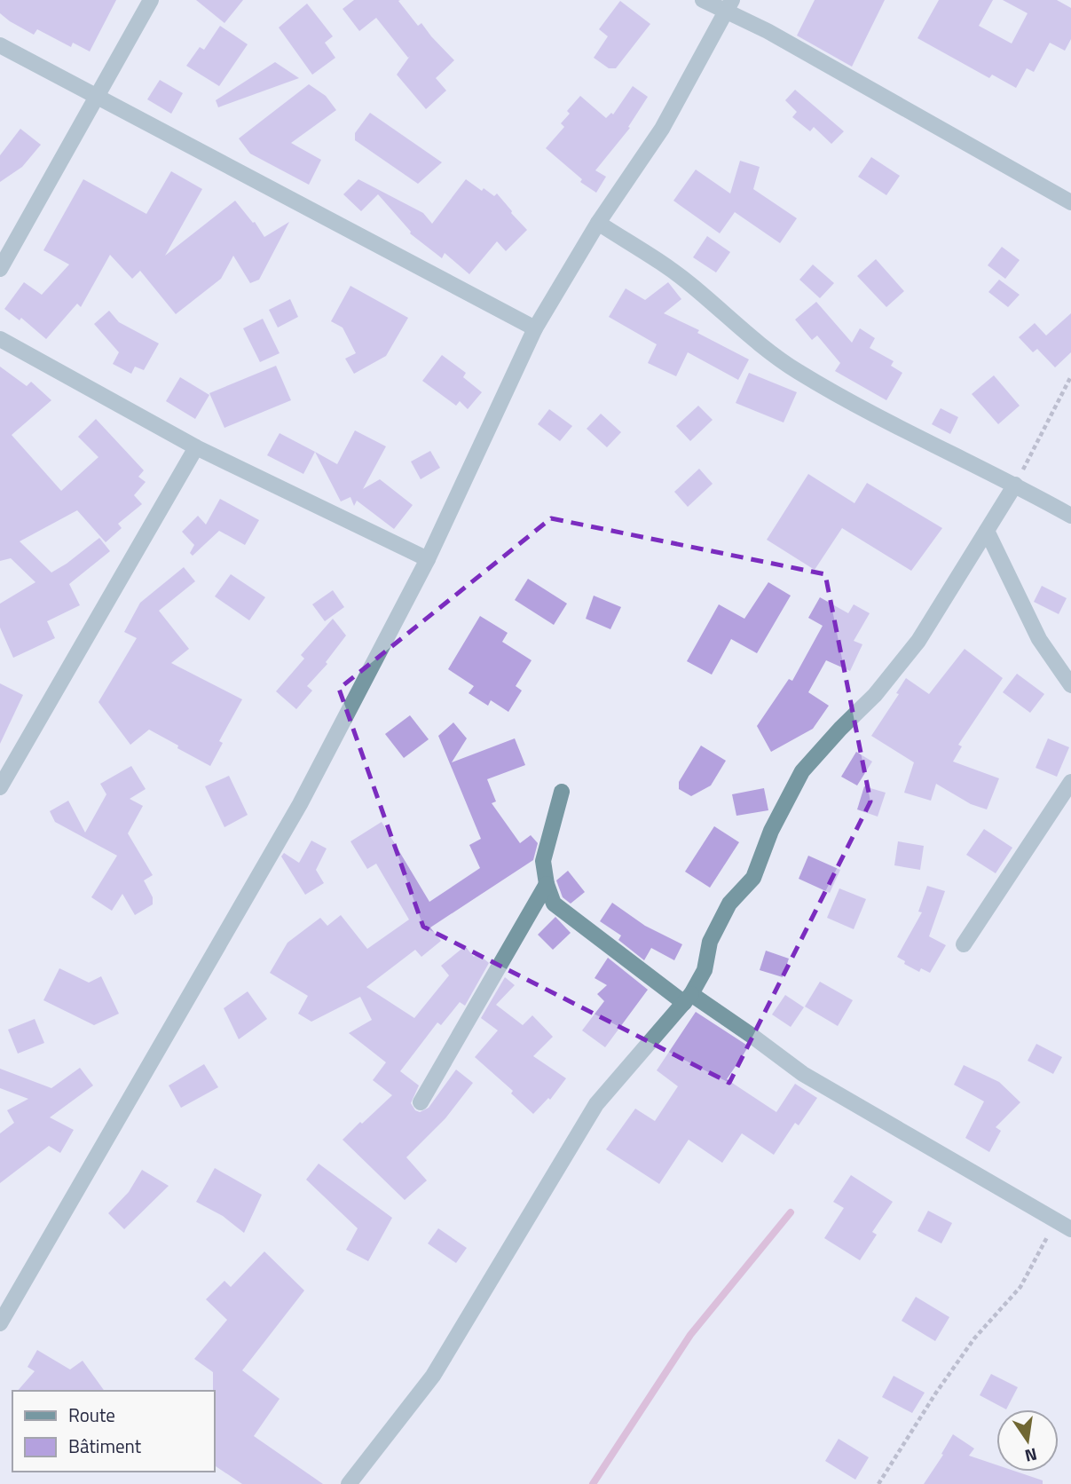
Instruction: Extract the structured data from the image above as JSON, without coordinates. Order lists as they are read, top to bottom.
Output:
{
  "legend": ["Route", "Bâtiment"],
  "north": "bottom"
}
